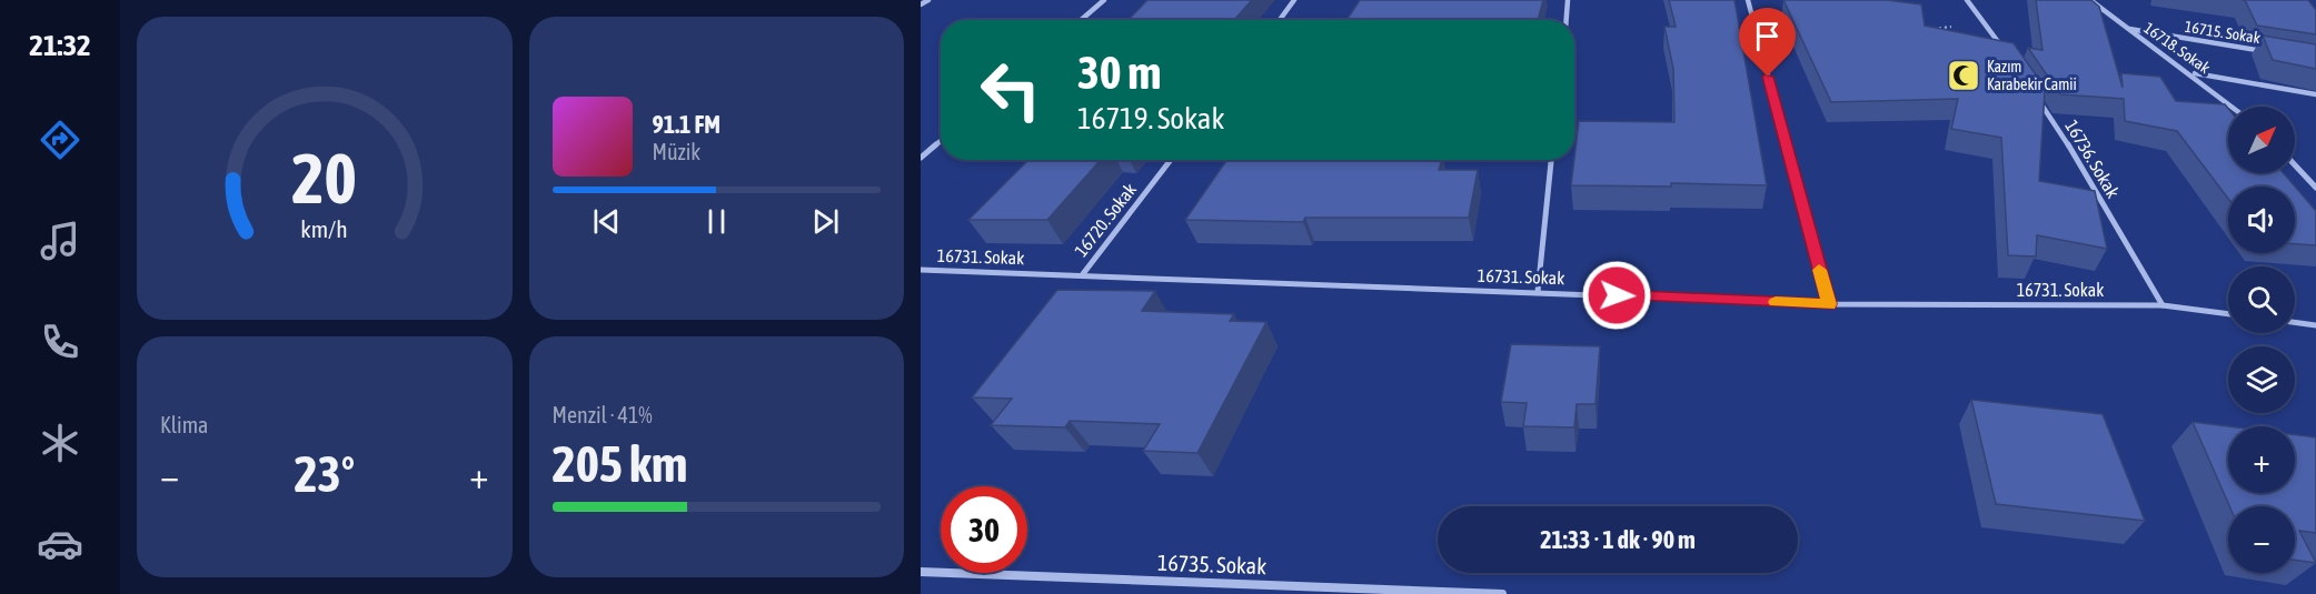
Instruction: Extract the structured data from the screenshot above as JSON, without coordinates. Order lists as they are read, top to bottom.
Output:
{
  "streets": {
    "street": [
      "16715. Sokak",
      "16718. Sokak",
      "16736. Sokak",
      "16720. Sokak",
      "16731. Sokak",
      "16735. Sokak"
    ]
  },
  "crossings": [
    ["16715. Sokak", "16718. Sokak"],
    ["16736. Sokak", "16731. Sokak"],
    ["16720. Sokak", "16731. Sokak"]
  ],
  "places": {
    "mosque": ["Kazım Karabekir Camii"]
  },
  "north": "top right",
  "page": {
    "tabs": "21:32",
    "turn": ["30 m", "16719. Sokak"],
    "song": ["91.1 FM", "Müzik"],
    "map_buttons": ["+", "−"],
    "tile": [
      "Klima",
      ["Menzil · 41%", "205 km"]
    ],
    "heat": ["−", "23°", "+"],
    "limit": "30",
    "trip": "21:33 · 1 dk · 90 m",
    "gauge": ["20", "km/h"]
  }
}
